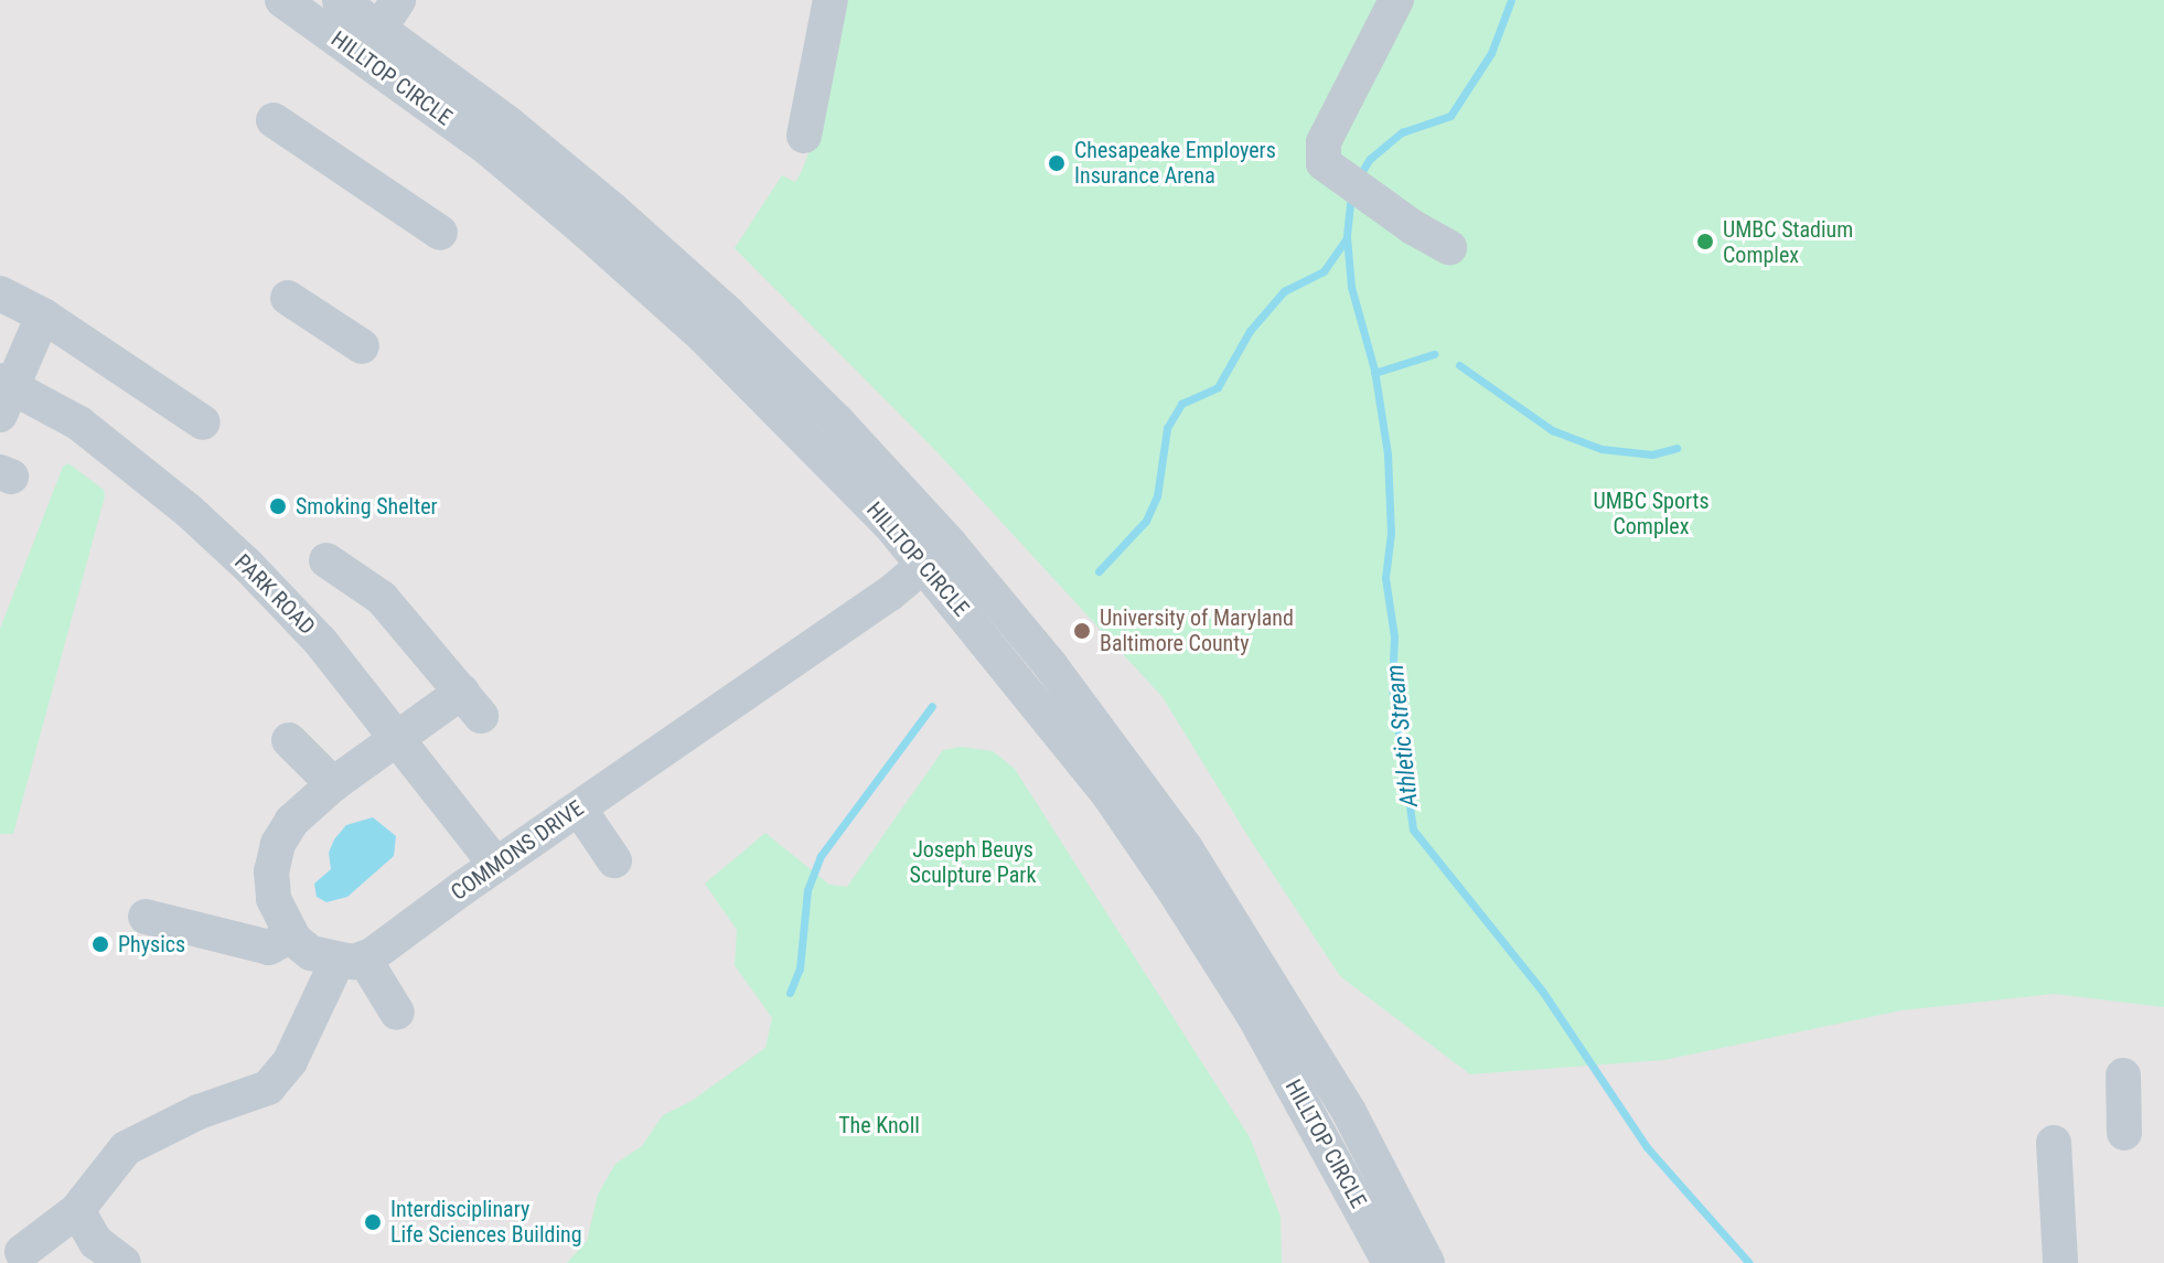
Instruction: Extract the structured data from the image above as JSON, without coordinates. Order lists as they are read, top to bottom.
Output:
{
  "streets": {
    "street": ["HILLTOP CIRCLE", "PARK ROAD", "COMMONS DRIVE"]
  },
  "crossings": [
    ["HILLTOP CIRCLE", "COMMONS DRIVE"],
    ["PARK ROAD", "COMMONS DRIVE"]
  ],
  "water": ["Athletic Stream"],
  "parks": ["UMBC Sports Complex", "Joseph Beuys Sculpture Park", "The Knoll"],
  "places": [
    "Chesapeake Employers Insurance Arena",
    "UMBC Stadium Complex",
    "Smoking Shelter",
    "University of Maryland Baltimore County",
    "Physics",
    "Interdisciplinary Life Sciences Building"
  ]
}
